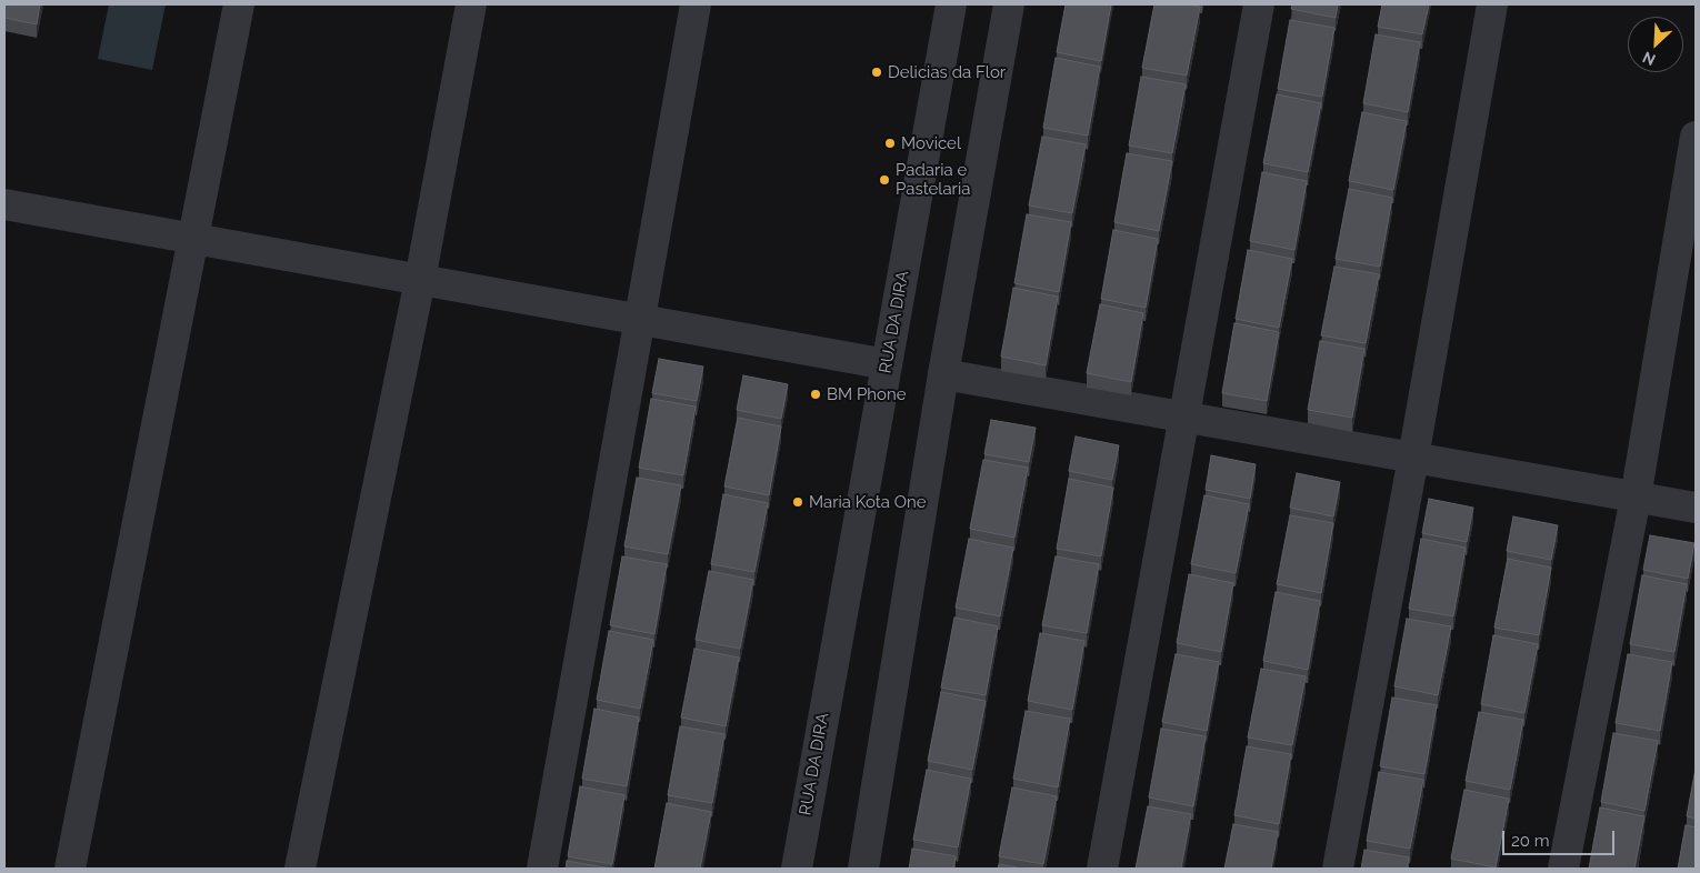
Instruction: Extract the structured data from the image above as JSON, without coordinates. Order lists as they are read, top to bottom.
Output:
{
  "streets": {
    "street": ["RUA DA DIRA"]
  },
  "places": [
    "Delicias da Flor",
    "Movicel",
    "Padaria e Pastelaria",
    "BM Phone",
    "Maria Kota One"
  ],
  "scale_bar": "20 m",
  "north": "bottom left"
}
